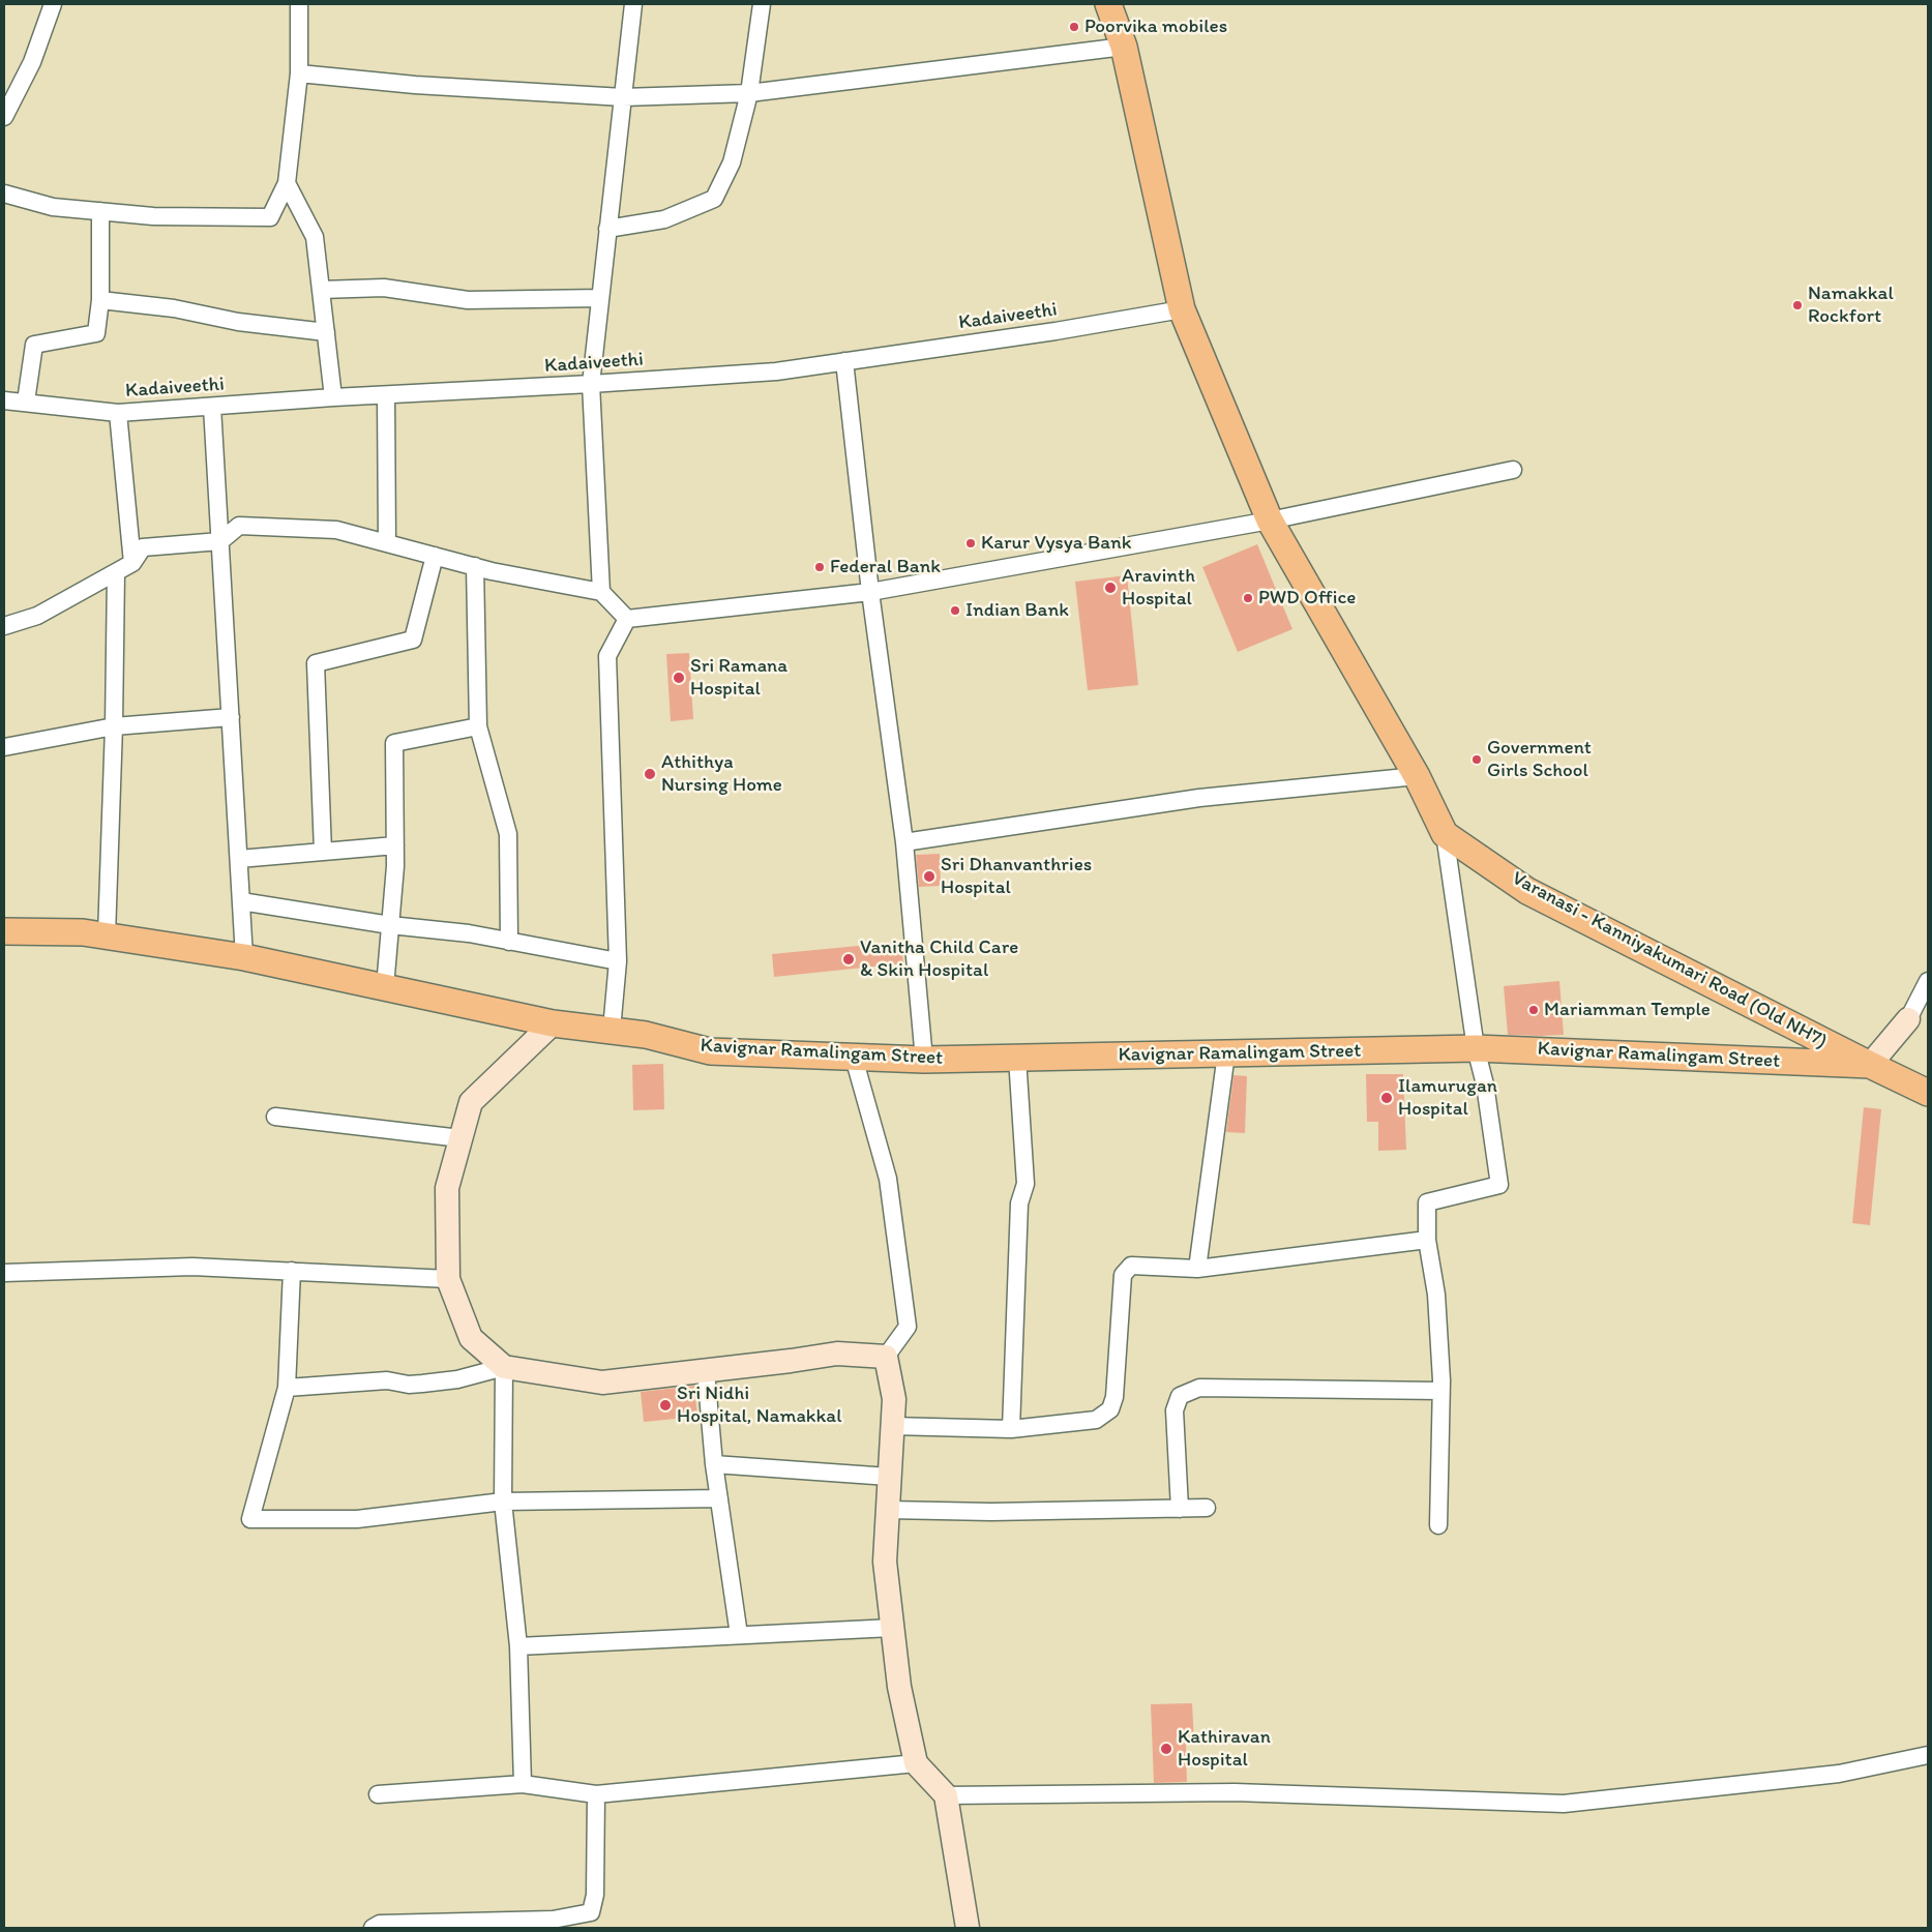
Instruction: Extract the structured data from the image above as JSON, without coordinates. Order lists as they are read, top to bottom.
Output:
{
  "streets": {
    "main road": ["Varanasi - Kanniyakumari Road (Old NH7)", "Kavignar Ramalingam Street"],
    "street": ["Kadaiveethi"]
  },
  "crossings": [
    ["Varanasi - Kanniyakumari Road (Old NH7)", "Kavignar Ramalingam Street"]
  ],
  "places": [
    "Poorvika mobiles",
    "Namakkal Rockfort",
    "Karur Vysya Bank",
    "Federal Bank",
    "Aravinth Hospital",
    "PWD Office",
    "Indian Bank",
    "Sri Ramana Hospital",
    "Government Girls School",
    "Athithya Nursing Home",
    "Sri Dhanvanthries Hospital",
    "Vanitha Child Care & Skin Hospital",
    "Mariamman Temple",
    "Ilamurugan Hospital",
    "Sri Nidhi Hospital, Namakkal",
    "Kathiravan Hospital"
  ]
}
